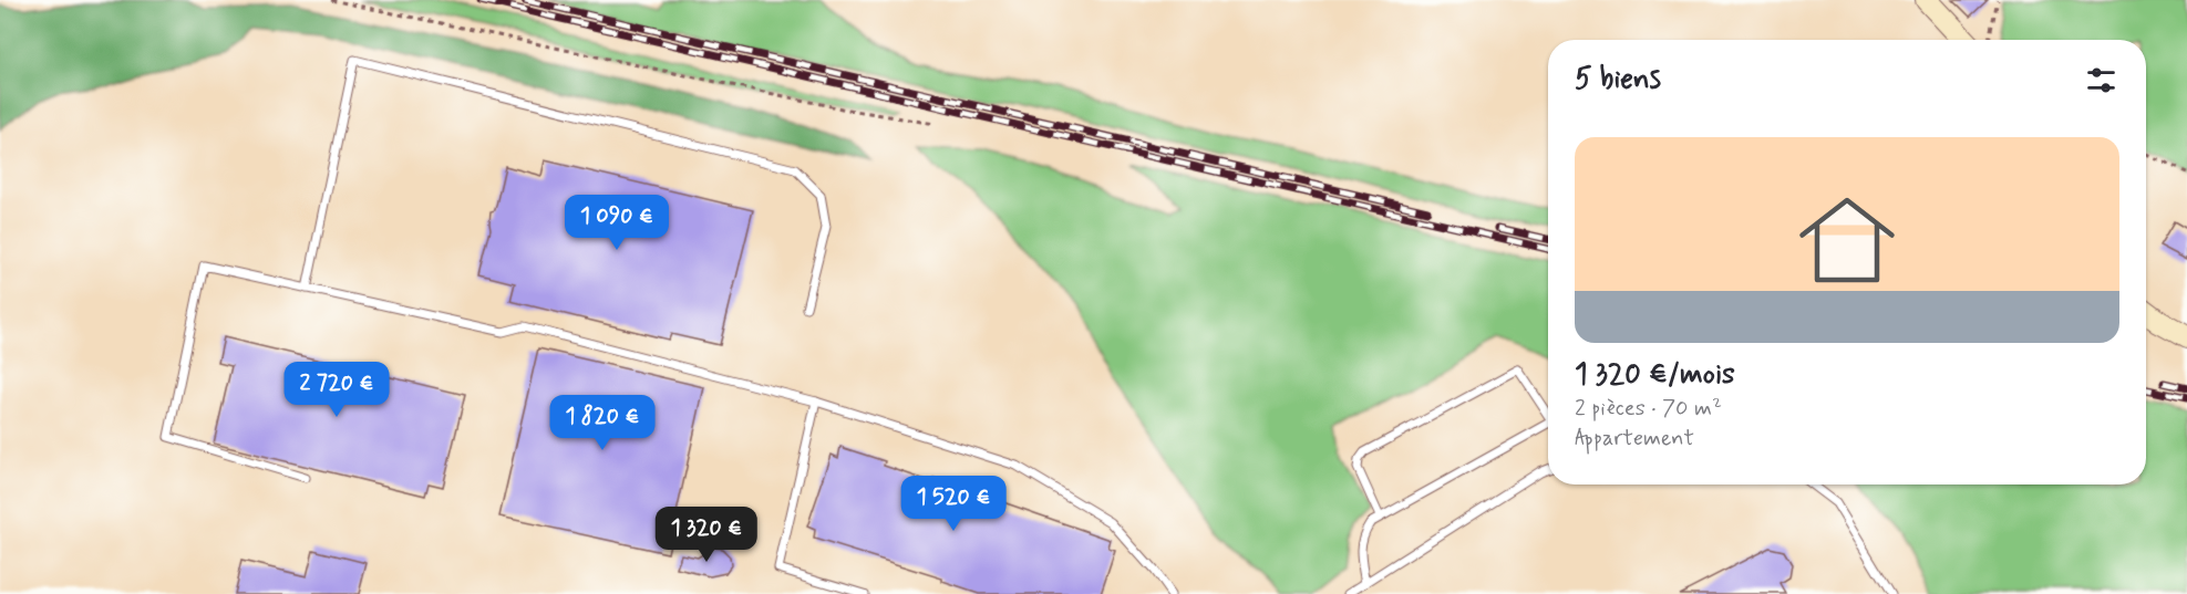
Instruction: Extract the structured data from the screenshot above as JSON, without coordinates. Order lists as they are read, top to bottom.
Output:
{
  "page": {
    "heading": "5 biens",
    "list": [
      {
        "name": "1 320 €/mois",
        "note": "2 pièces · 70 m² · Appartement"
      }
    ],
    "price": [
      "1 090 €",
      "2 720 €",
      "1 820 €",
      "1 520 €",
      "1 320 €"
    ]
  }
}
